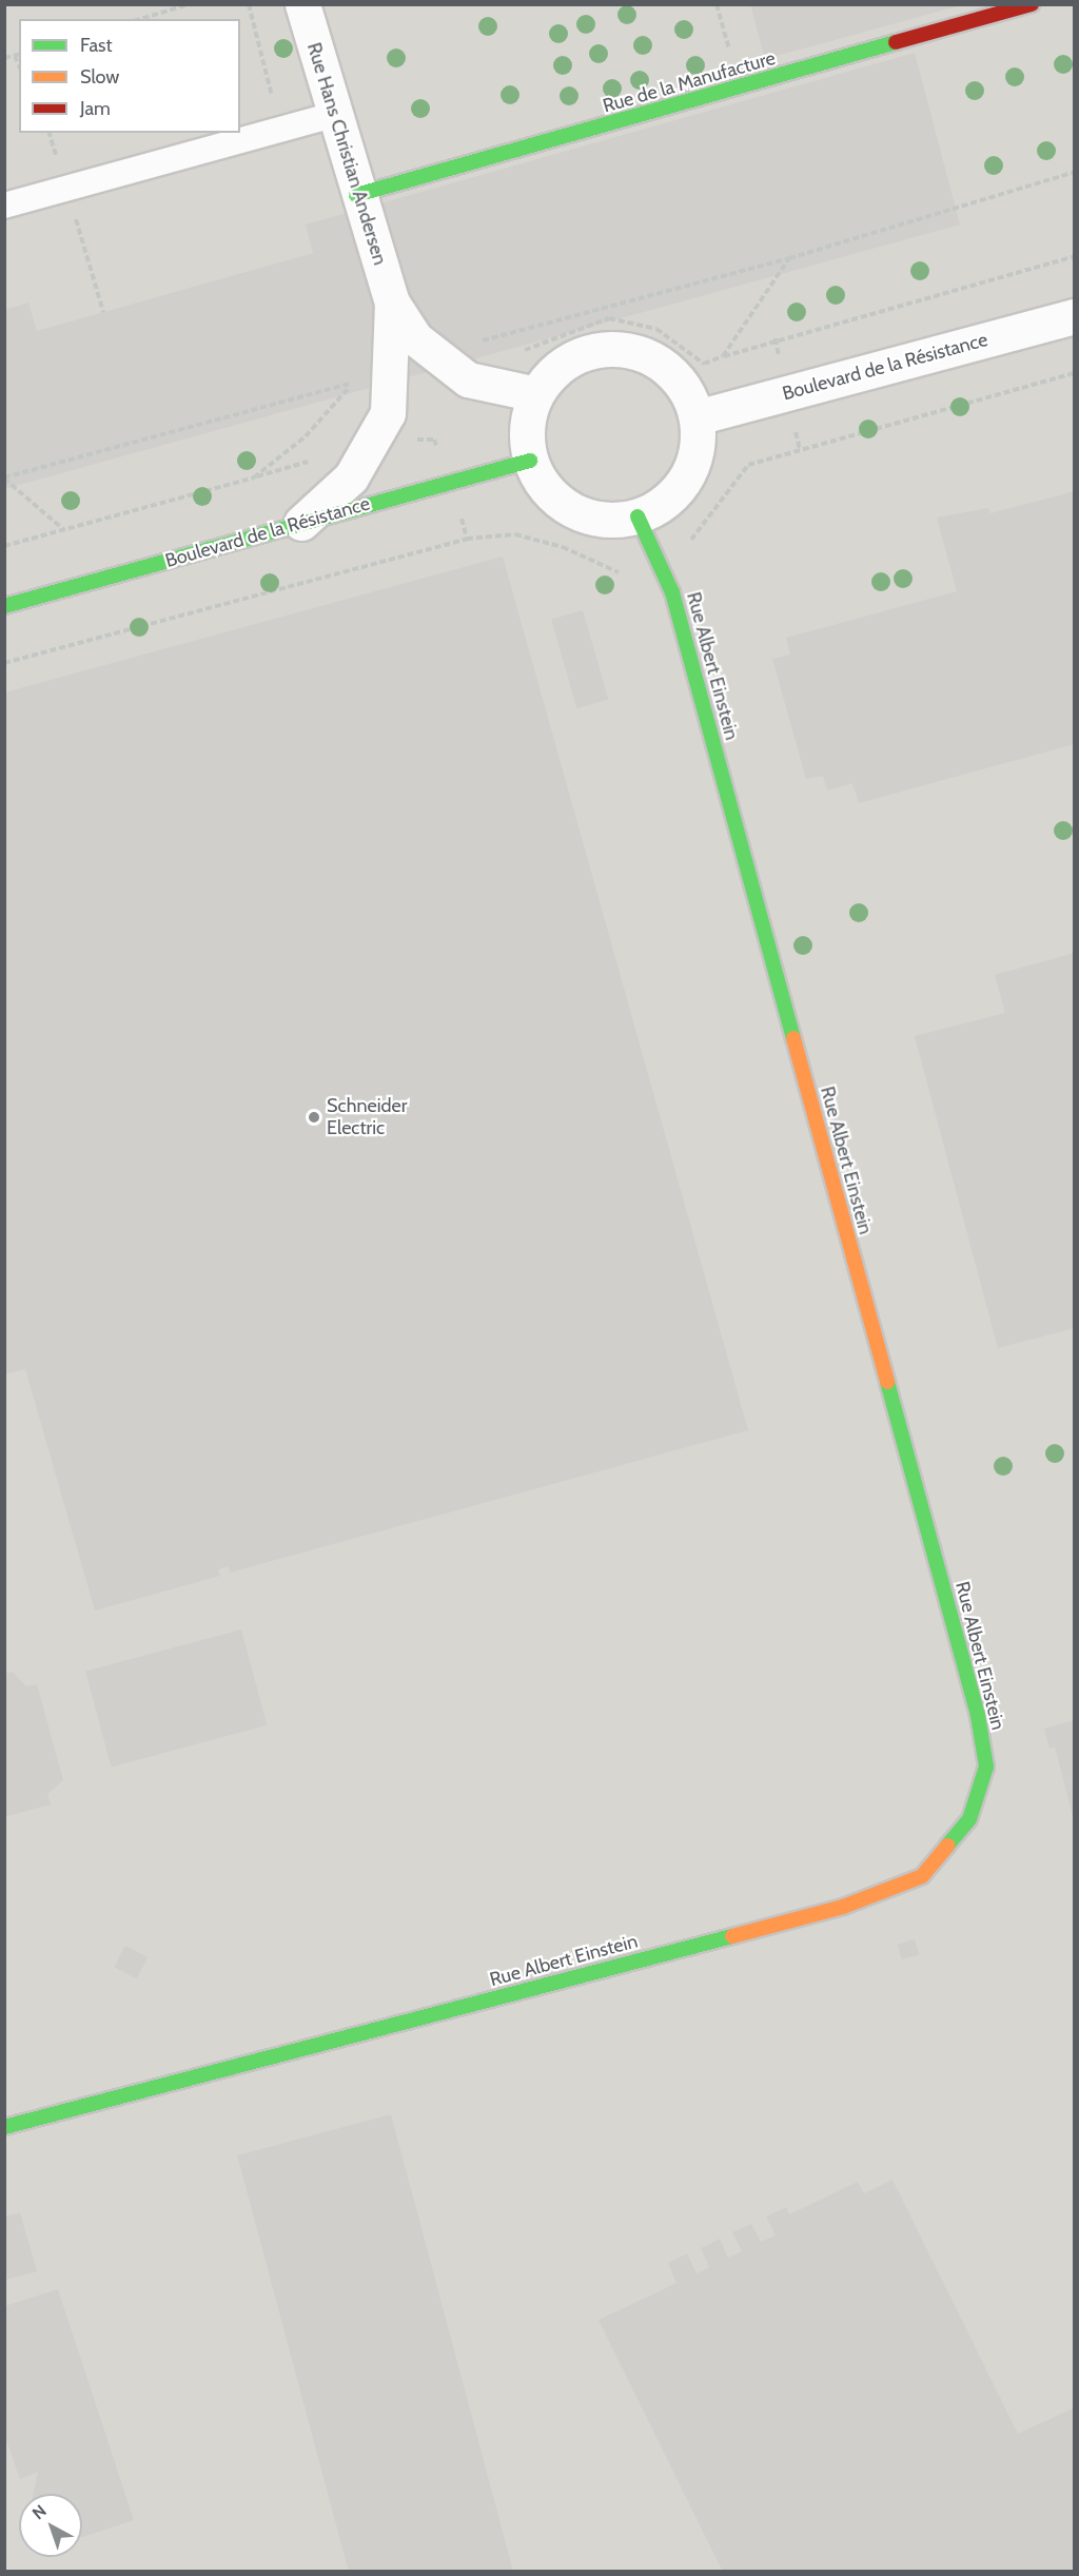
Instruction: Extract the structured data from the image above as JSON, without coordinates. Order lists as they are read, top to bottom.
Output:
{
  "streets": {
    "street": [
      "Rue de la Manufacture",
      "Rue Hans Christian Andersen",
      "Boulevard de la Résistance",
      "Rue Albert Einstein"
    ]
  },
  "crossings": [
    ["Rue de la Manufacture", "Rue Hans Christian Andersen"],
    ["Rue Hans Christian Andersen", "Boulevard de la Résistance"],
    ["Rue Hans Christian Andersen", "Rue Albert Einstein"],
    ["Boulevard de la Résistance", "Rue Albert Einstein"]
  ],
  "places": ["Schneider Electric"],
  "legend": ["Fast", "Slow", "Jam"],
  "north": "top left"
}
